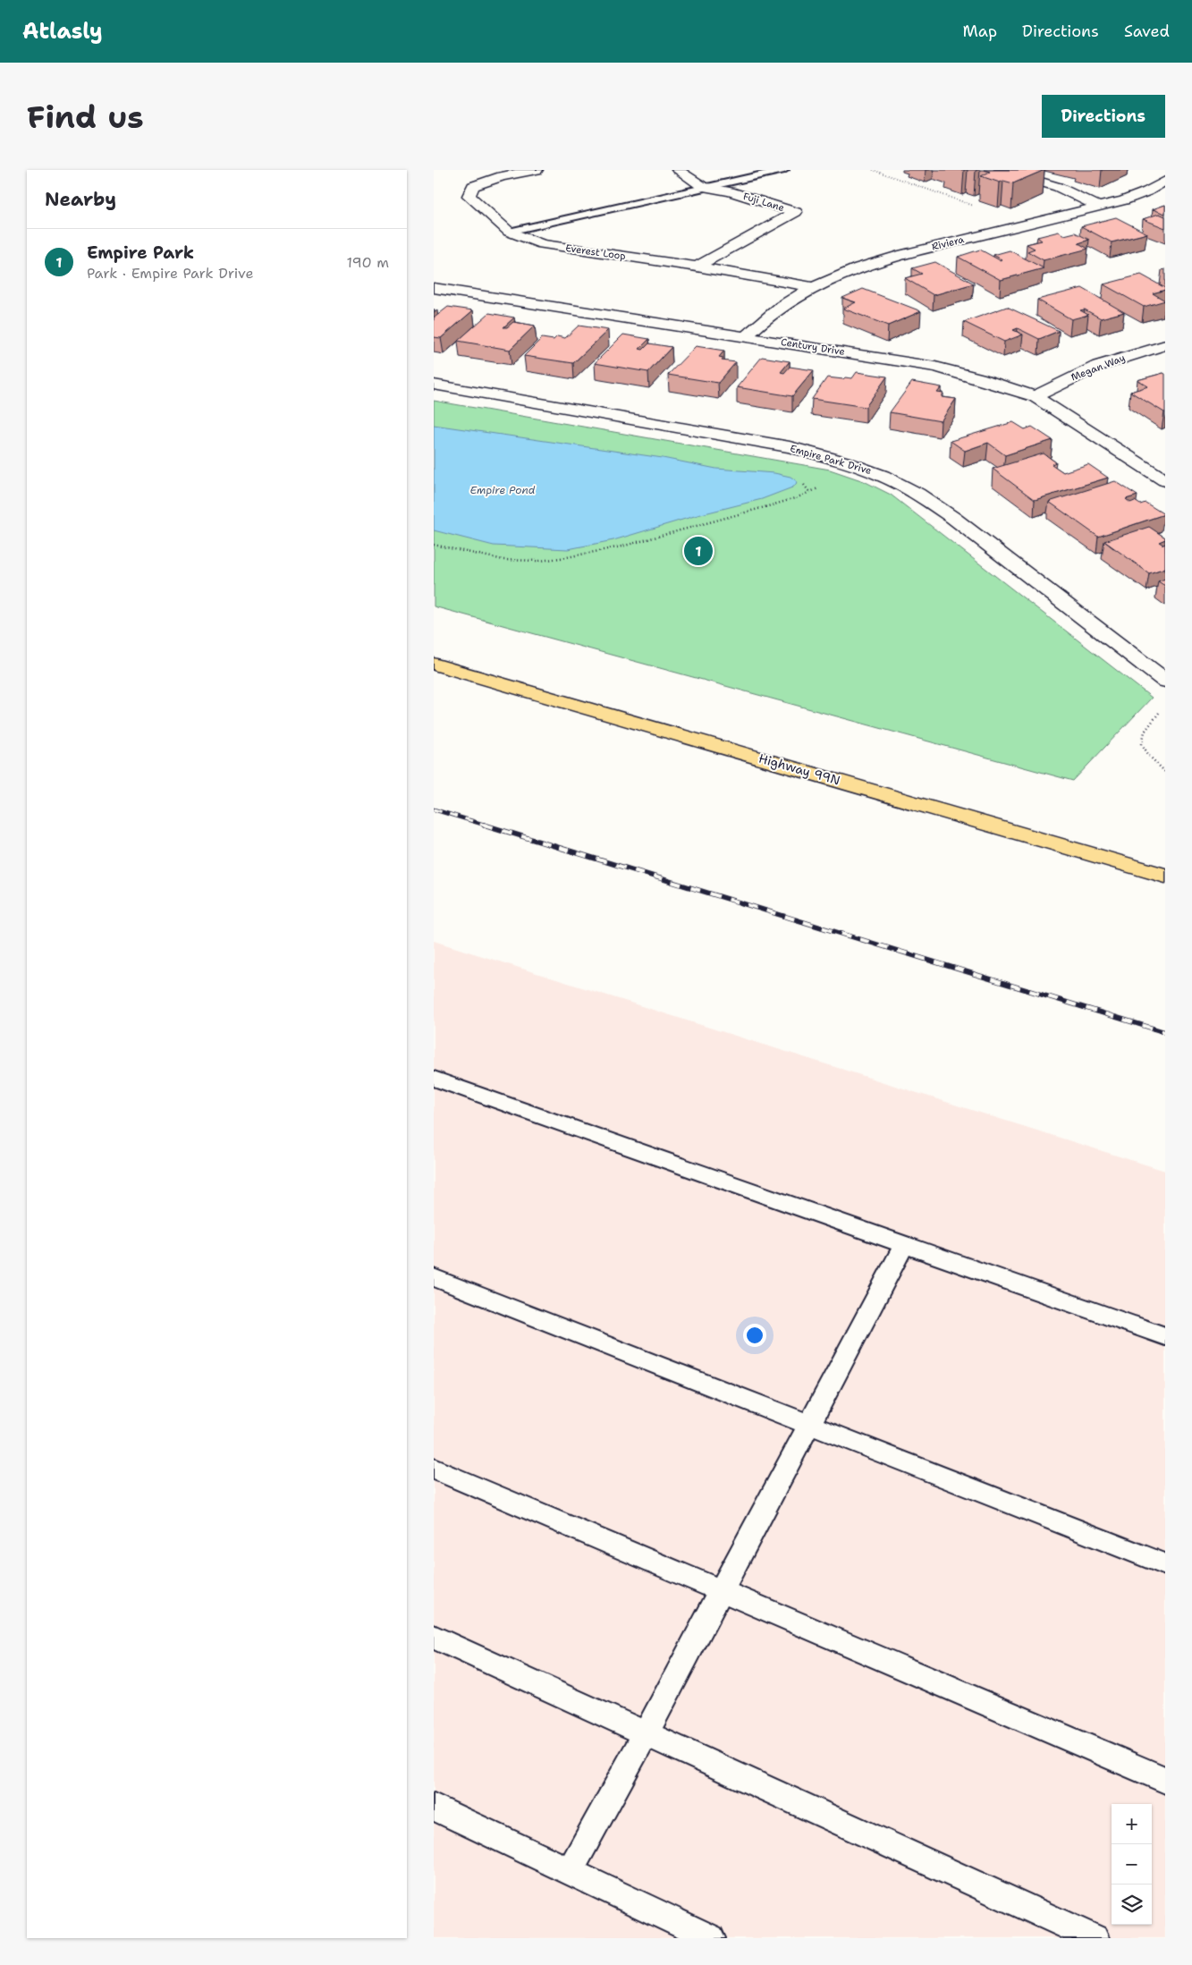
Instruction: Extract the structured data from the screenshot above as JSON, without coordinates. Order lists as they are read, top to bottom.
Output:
{
  "streets": {
    "main road": ["Highway 99N"],
    "street": [
      "Fuji Lane",
      "Riviera",
      "Everest Loop",
      "Century Drive",
      "Megan Way",
      "Empire Park Drive"
    ]
  },
  "crossings": [
    ["Fuji Lane", "Everest Loop"],
    ["Riviera", "Everest Loop"],
    ["Riviera", "Century Drive"],
    ["Century Drive", "Megan Way"]
  ],
  "water": ["Empire Pond"],
  "page": {
    "header": "Atlasly",
    "nav": ["Map", "Directions", "Saved"],
    "buttons": "Directions",
    "title": "Find us",
    "heading": "Nearby",
    "list": [
      {
        "mark": "1",
        "name": "Empire Park",
        "note": "Park · Empire Park Drive",
        "value": "190 m"
      }
    ],
    "pins": "1",
    "map_buttons": ["+", "−"]
  }
}
